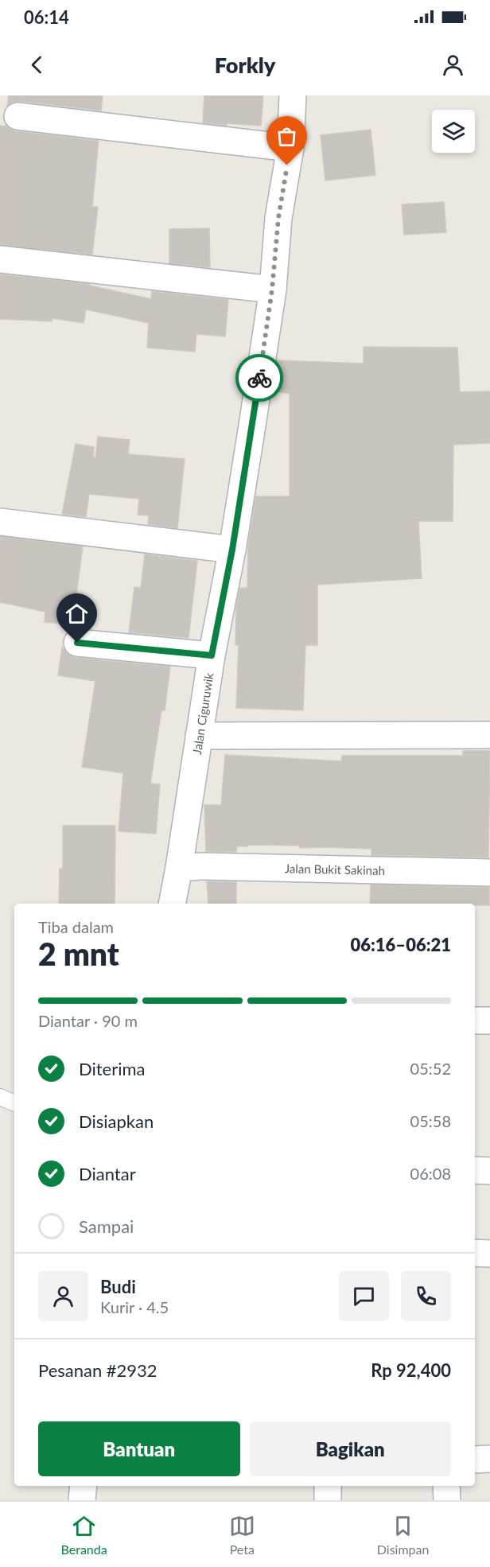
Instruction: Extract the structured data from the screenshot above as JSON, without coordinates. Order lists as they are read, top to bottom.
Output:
{
  "streets": {
    "street": ["Jalan Ciguruwik", "Jalan Bukit Sakinah"]
  },
  "crossings": [
    ["Jalan Ciguruwik", "Jalan Bukit Sakinah"]
  ],
  "page": {
    "status": "06:14",
    "header": "Forkly",
    "heading": ["2 mnt", "Tiba dalam", "06:16–06:21"],
    "panel": [
      "Budi",
      "Kurir · 4.5",
      "Pesanan #2932",
      "Rp 92,400"
    ],
    "bar": "Diantar · 90 m",
    "list": [
      ["Diterima", "05:52"],
      ["Disiapkan", "05:58"],
      ["Diantar", "06:08"],
      "Sampai"
    ],
    "buttons": ["Bantuan", "Bagikan"],
    "tabs": ["Beranda", "Peta", "Disimpan"]
  }
}
